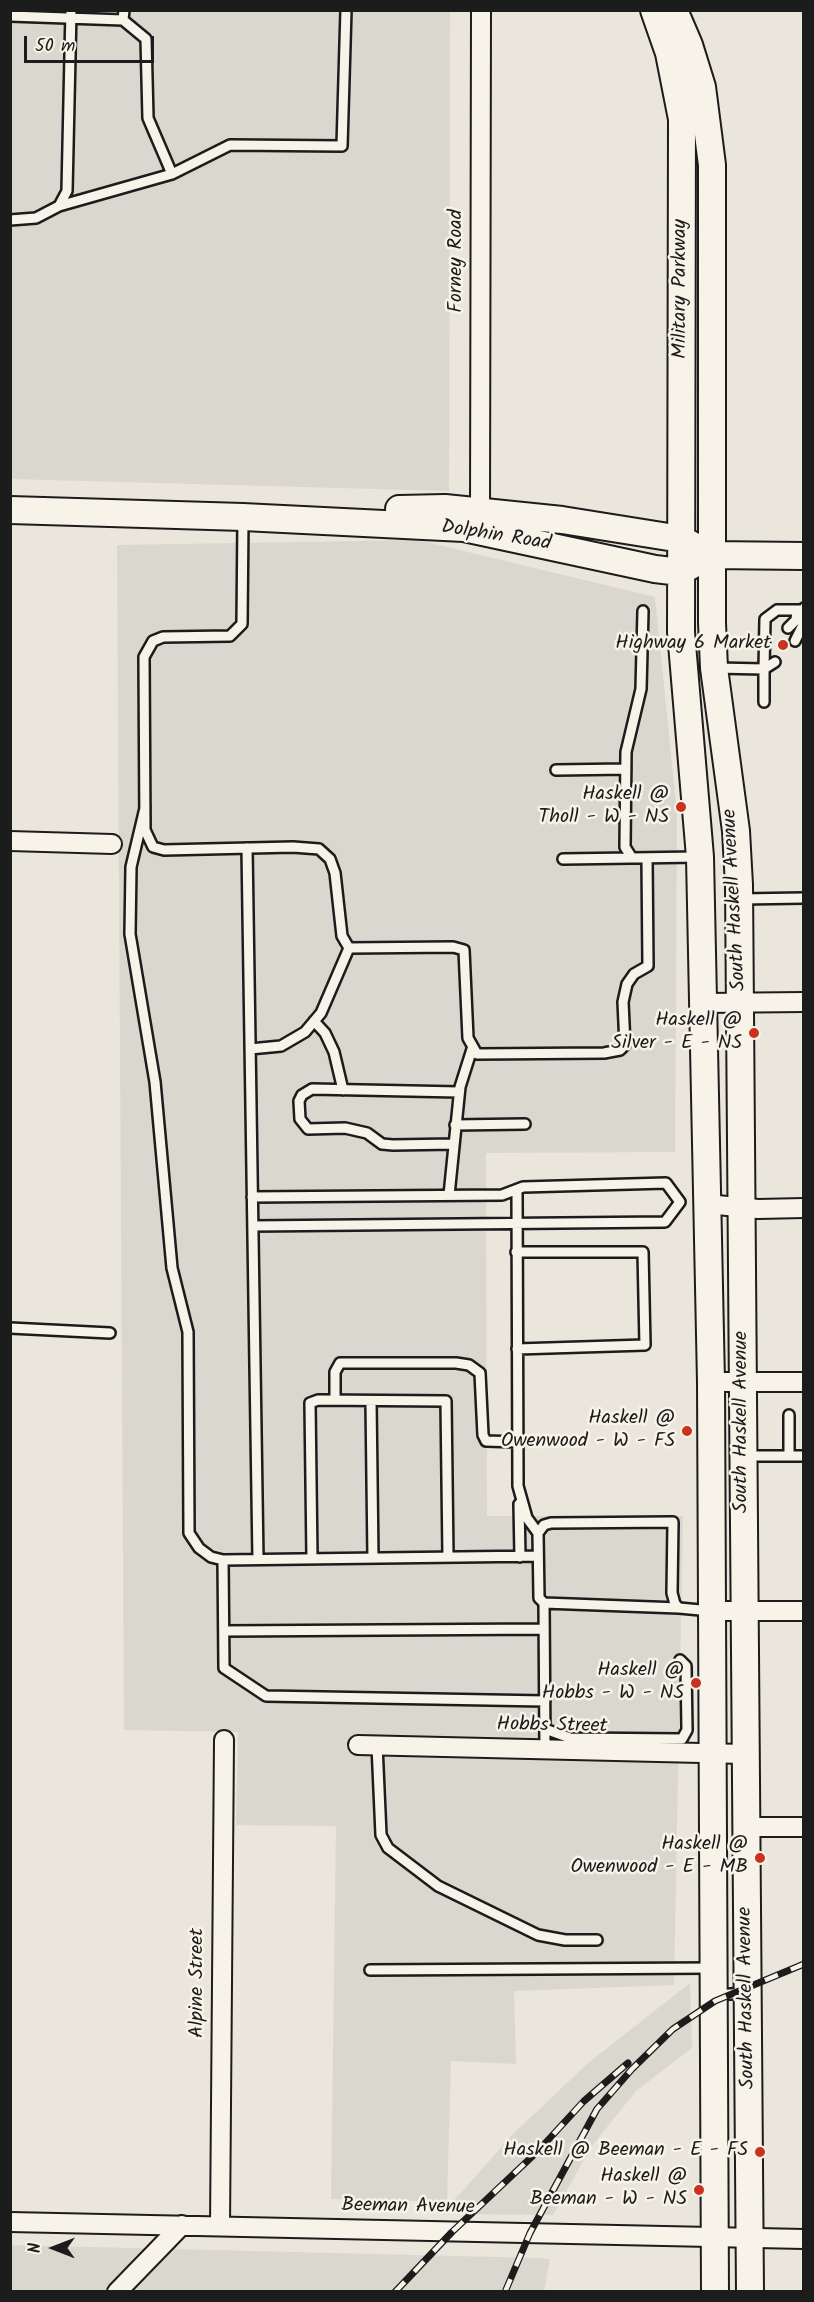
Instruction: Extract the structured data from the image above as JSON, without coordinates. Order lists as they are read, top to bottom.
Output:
{
  "streets": {
    "main road": ["Military Parkway", "Dolphin Road", "South Haskell Avenue"],
    "street": [
      "Forney Road",
      "Hobbs Street",
      "Alpine Street",
      "Beeman Avenue"
    ]
  },
  "crossings": [
    ["Forney Road", "Dolphin Road"],
    ["Military Parkway", "Dolphin Road"],
    ["Military Parkway", "South Haskell Avenue"],
    ["Dolphin Road", "South Haskell Avenue"],
    ["South Haskell Avenue", "Hobbs Street"],
    ["South Haskell Avenue", "Beeman Avenue"],
    ["Alpine Street", "Beeman Avenue"]
  ],
  "places": [
    "Highway 6 Market",
    "Haskell @ Tholl - W - NS",
    "Haskell @ Silver - E - NS",
    "Haskell @ Owenwood - W - FS",
    "Haskell @ Hobbs - W - NS",
    "Haskell @ Owenwood - E - MB",
    "Haskell @ Beeman - E - FS",
    "Haskell @ Beeman - W - NS"
  ],
  "scale_bar": "50 m",
  "north": "left"
}
